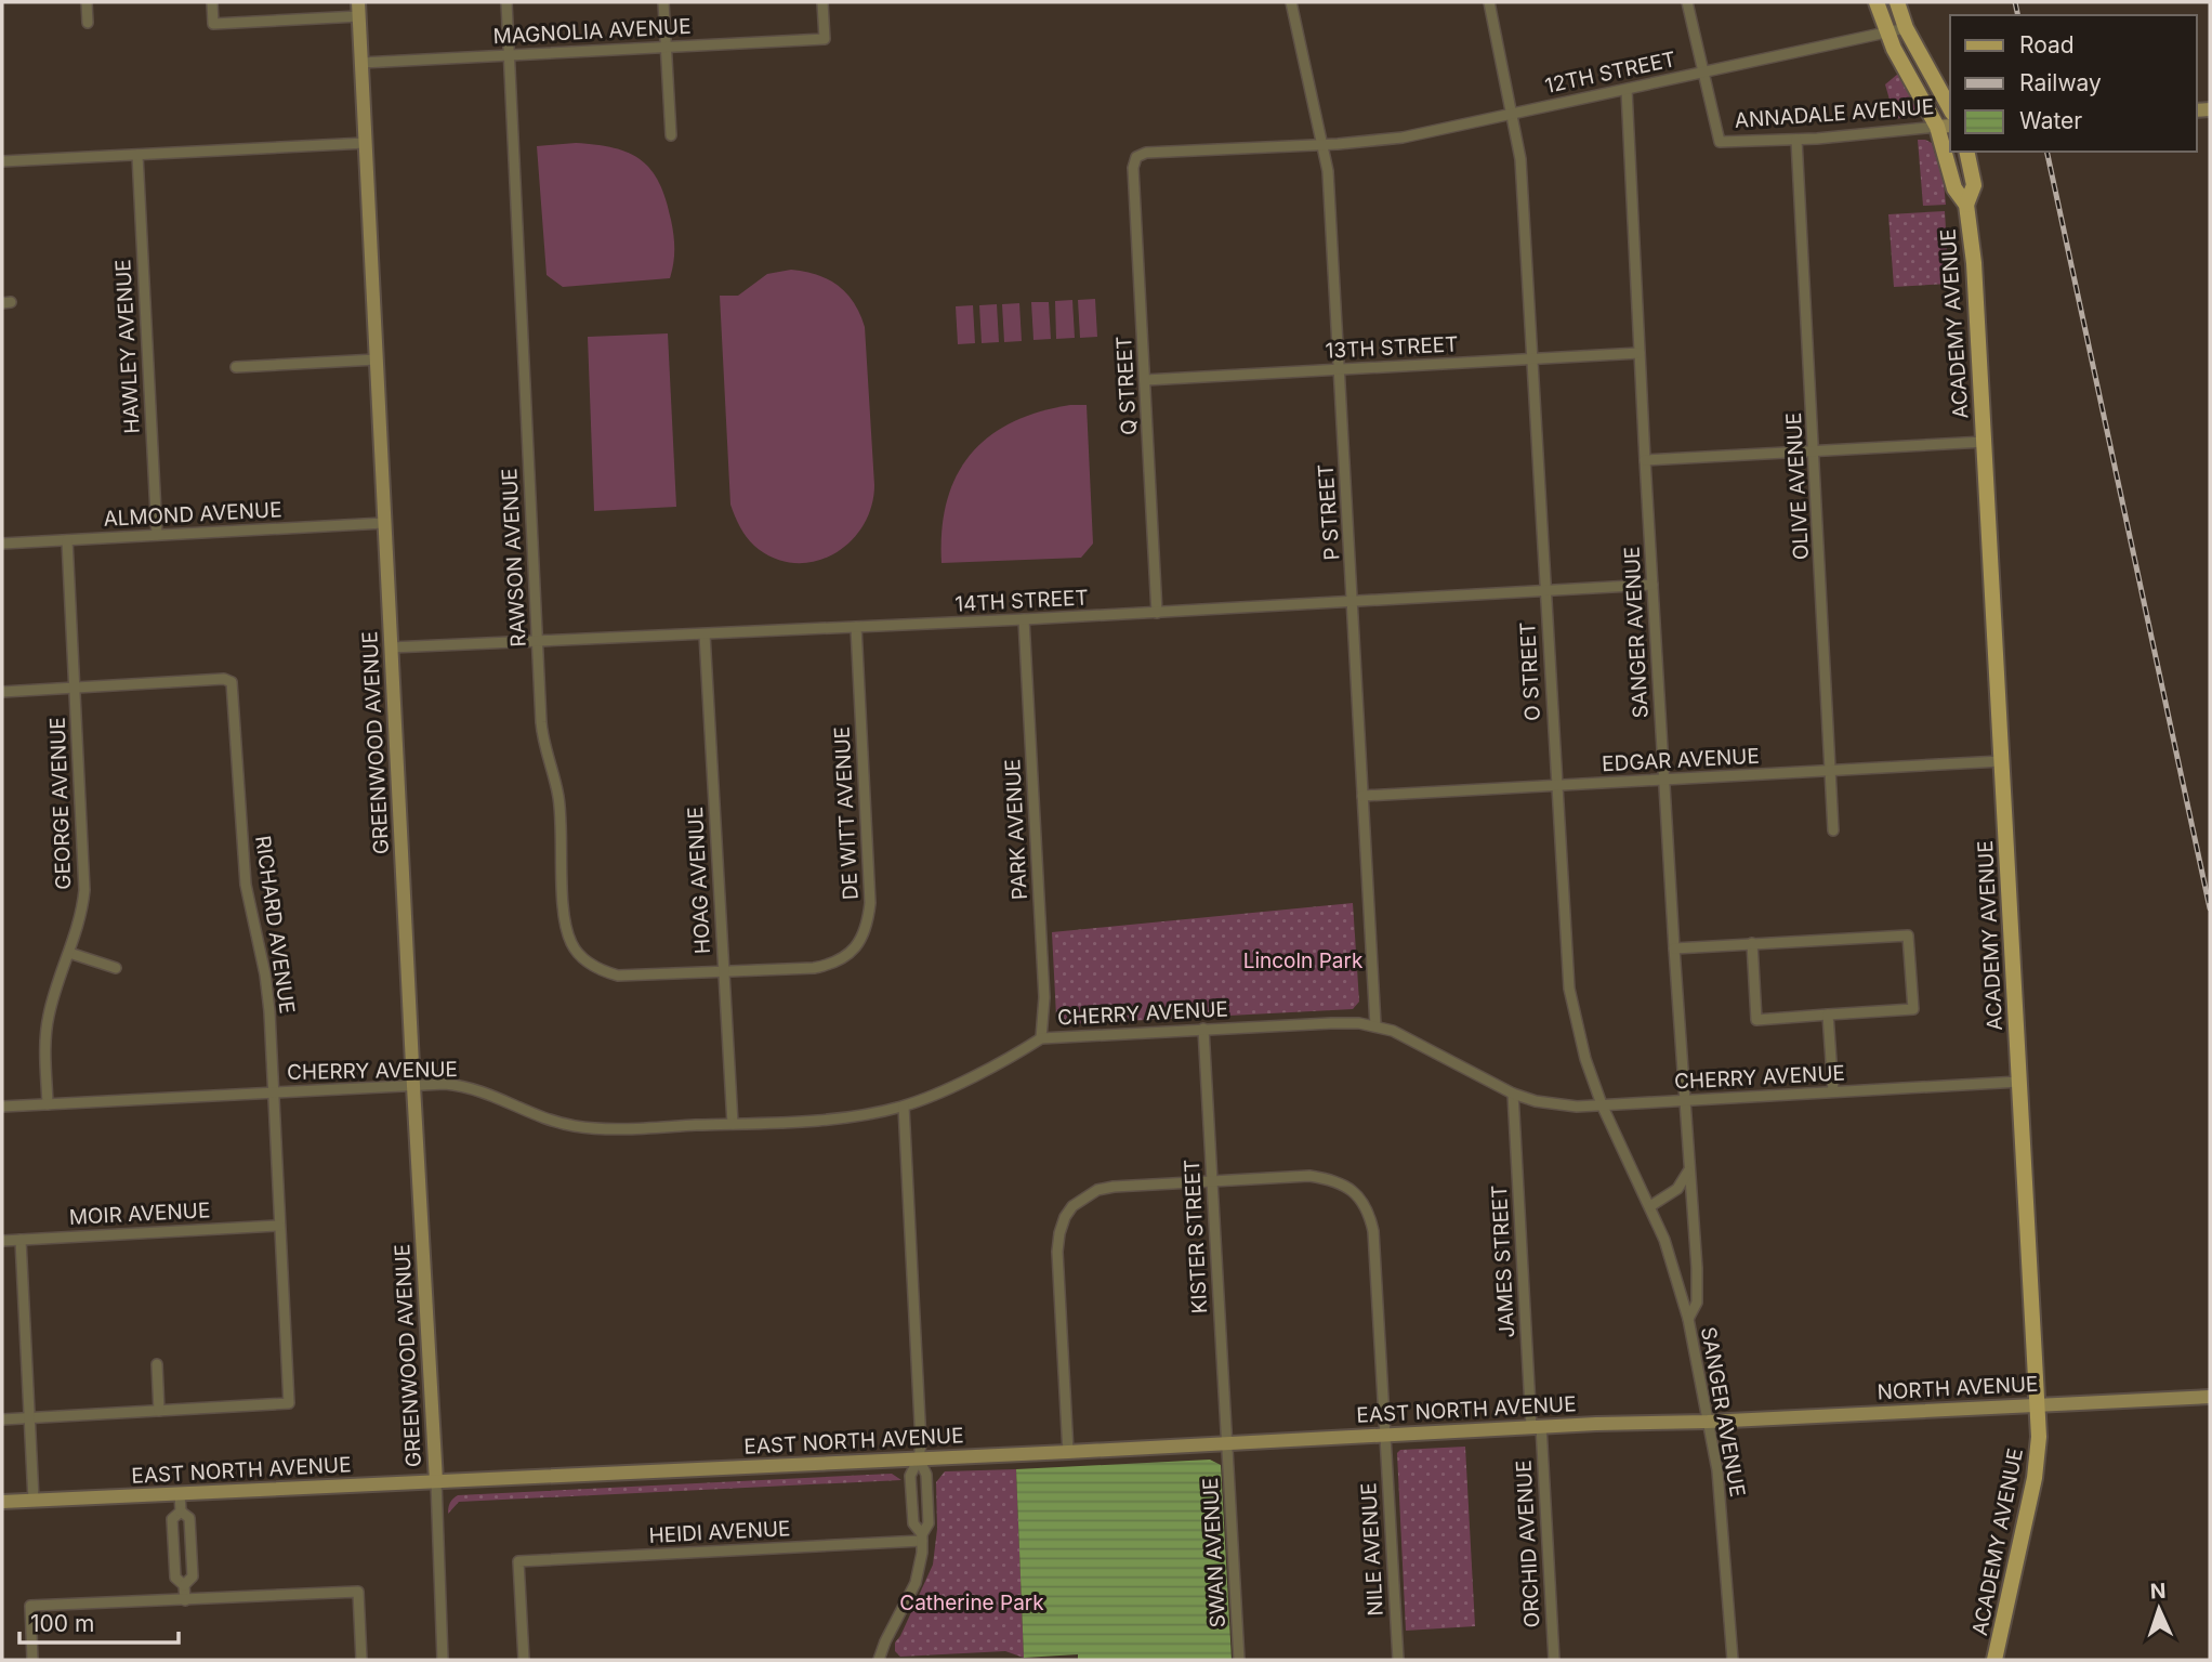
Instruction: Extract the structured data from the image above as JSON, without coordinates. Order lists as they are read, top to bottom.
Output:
{
  "streets": {
    "main road": ["ACADEMY AVENUE"],
    "street": [
      "MAGNOLIA AVENUE",
      "12TH STREET",
      "ANNADALE AVENUE",
      "HAWLEY AVENUE",
      "13TH STREET",
      "Q STREET",
      "OLIVE AVENUE",
      "P STREET",
      "ALMOND AVENUE",
      "RAWSON AVENUE",
      "14TH STREET",
      "SANGER AVENUE",
      "O STREET",
      "GREENWOOD AVENUE",
      "EDGAR AVENUE",
      "GEORGE AVENUE",
      "DE WITT AVENUE",
      "PARK AVENUE",
      "HOAG AVENUE",
      "RICHARD AVENUE",
      "CHERRY AVENUE",
      "MOIR AVENUE",
      "KISTER STREET",
      "JAMES STREET",
      "NORTH AVENUE",
      "EAST NORTH AVENUE",
      "HEIDI AVENUE",
      "ORCHID AVENUE",
      "NILE AVENUE",
      "SWAN AVENUE"
    ]
  },
  "crossings": [
    ["MAGNOLIA AVENUE", "RAWSON AVENUE"],
    ["MAGNOLIA AVENUE", "GREENWOOD AVENUE"],
    ["12TH STREET", "ANNADALE AVENUE"],
    ["12TH STREET", "ACADEMY AVENUE"],
    ["12TH STREET", "Q STREET"],
    ["12TH STREET", "P STREET"],
    ["12TH STREET", "SANGER AVENUE"],
    ["12TH STREET", "O STREET"],
    ["ANNADALE AVENUE", "ACADEMY AVENUE"],
    ["ANNADALE AVENUE", "OLIVE AVENUE"],
    ["ACADEMY AVENUE", "EDGAR AVENUE"],
    ["ACADEMY AVENUE", "CHERRY AVENUE"],
    ["ACADEMY AVENUE", "NORTH AVENUE"],
    ["HAWLEY AVENUE", "ALMOND AVENUE"],
    ["13TH STREET", "Q STREET"],
    ["13TH STREET", "P STREET"],
    ["13TH STREET", "SANGER AVENUE"],
    ["13TH STREET", "O STREET"],
    ["Q STREET", "P STREET"],
    ["Q STREET", "14TH STREET"],
    ["OLIVE AVENUE", "EDGAR AVENUE"],
    ["P STREET", "14TH STREET"],
    ["P STREET", "EDGAR AVENUE"],
    ["P STREET", "CHERRY AVENUE"],
    ["ALMOND AVENUE", "GREENWOOD AVENUE"],
    ["ALMOND AVENUE", "GEORGE AVENUE"],
    ["RAWSON AVENUE", "14TH STREET"],
    ["RAWSON AVENUE", "DE WITT AVENUE"],
    ["RAWSON AVENUE", "HOAG AVENUE"],
    ["14TH STREET", "SANGER AVENUE"],
    ["14TH STREET", "O STREET"],
    ["14TH STREET", "GREENWOOD AVENUE"],
    ["14TH STREET", "DE WITT AVENUE"],
    ["14TH STREET", "PARK AVENUE"],
    ["14TH STREET", "HOAG AVENUE"],
    ["SANGER AVENUE", "O STREET"],
    ["SANGER AVENUE", "EDGAR AVENUE"],
    ["SANGER AVENUE", "CHERRY AVENUE"],
    ["SANGER AVENUE", "NORTH AVENUE"],
    ["SANGER AVENUE", "EAST NORTH AVENUE"],
    ["O STREET", "EDGAR AVENUE"],
    ["O STREET", "CHERRY AVENUE"],
    ["GREENWOOD AVENUE", "CHERRY AVENUE"],
    ["GREENWOOD AVENUE", "EAST NORTH AVENUE"],
    ["GEORGE AVENUE", "RICHARD AVENUE"],
    ["GEORGE AVENUE", "CHERRY AVENUE"],
    ["DE WITT AVENUE", "HOAG AVENUE"],
    ["PARK AVENUE", "CHERRY AVENUE"],
    ["HOAG AVENUE", "CHERRY AVENUE"],
    ["RICHARD AVENUE", "CHERRY AVENUE"],
    ["RICHARD AVENUE", "MOIR AVENUE"],
    ["CHERRY AVENUE", "KISTER STREET"],
    ["CHERRY AVENUE", "JAMES STREET"],
    ["KISTER STREET", "EAST NORTH AVENUE"],
    ["KISTER STREET", "NILE AVENUE"],
    ["KISTER STREET", "SWAN AVENUE"],
    ["JAMES STREET", "EAST NORTH AVENUE"],
    ["JAMES STREET", "ORCHID AVENUE"],
    ["NORTH AVENUE", "EAST NORTH AVENUE"],
    ["EAST NORTH AVENUE", "ORCHID AVENUE"],
    ["EAST NORTH AVENUE", "NILE AVENUE"],
    ["EAST NORTH AVENUE", "SWAN AVENUE"]
  ],
  "parks": ["Lincoln Park", "Catherine Park"],
  "legend": ["Road", "Railway", "Water"],
  "scale_bar": "100 m",
  "north": "top"
}
